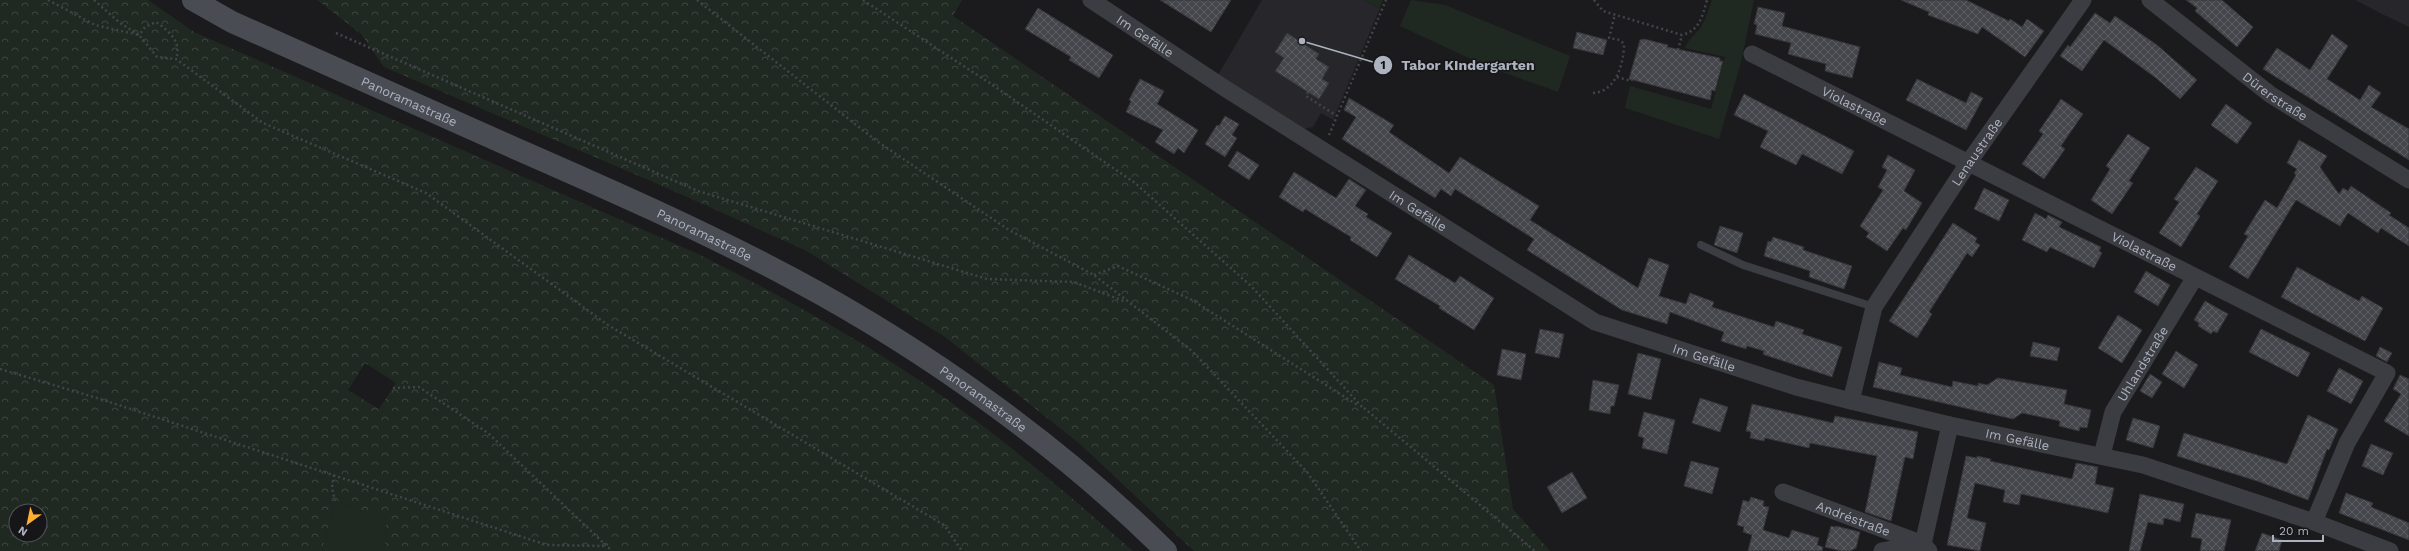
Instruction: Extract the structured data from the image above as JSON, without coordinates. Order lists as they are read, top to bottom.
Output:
{
  "streets": {
    "main road": ["Panoramastraße"],
    "street": [
      "Im Gefälle",
      "Dürerstraße",
      "Violastraße",
      "Lenaustraße",
      "Uhlandstraße",
      "Andréstraße"
    ]
  },
  "crossings": [
    ["Im Gefälle", "Violastraße"],
    ["Im Gefälle", "Lenaustraße"],
    ["Im Gefälle", "Uhlandstraße"],
    ["Violastraße", "Lenaustraße"],
    ["Violastraße", "Uhlandstraße"]
  ],
  "places": ["Tabor KIndergarten"],
  "scale_bar": "20 m",
  "north": "bottom left"
}
